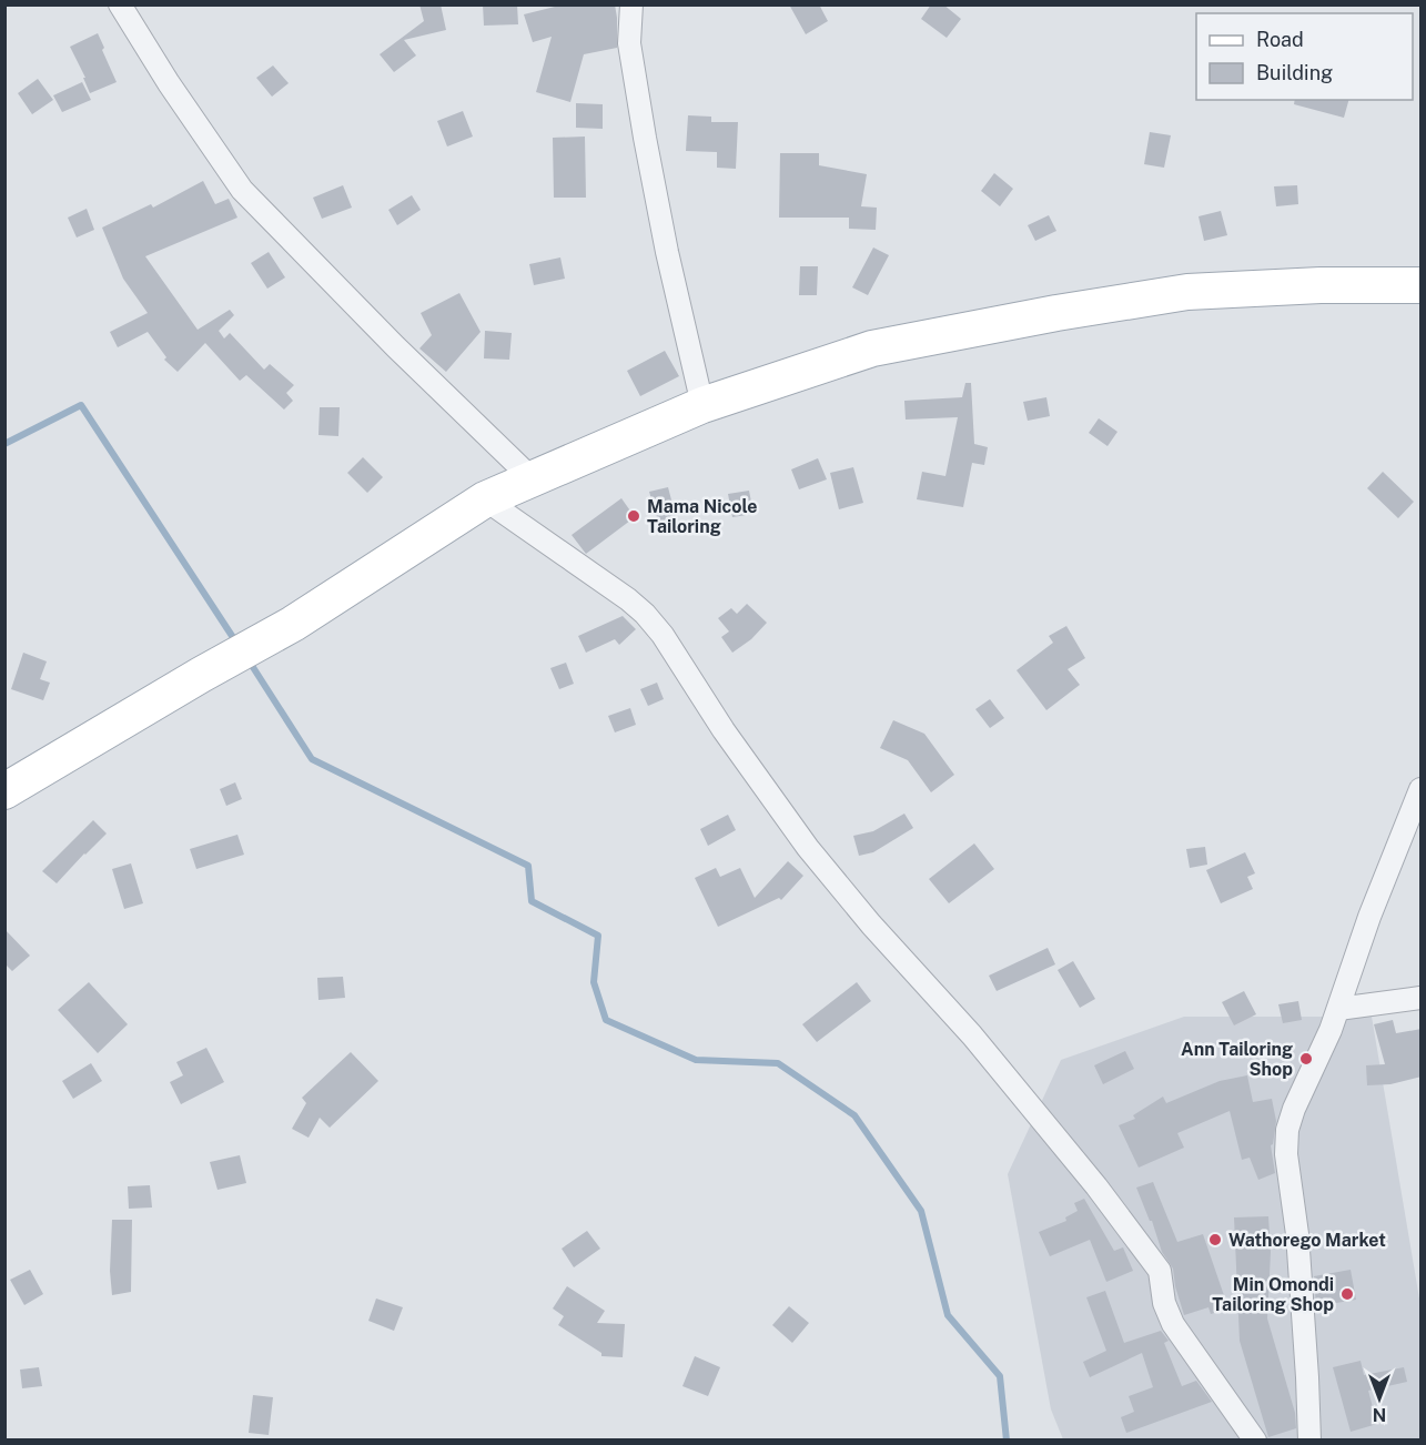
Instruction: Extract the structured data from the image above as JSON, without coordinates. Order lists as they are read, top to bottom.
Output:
{
  "places": [
    "Mama Nicole Tailoring",
    "Ann Tailoring Shop",
    "Wathorego Market",
    "Min Omondi Tailoring Shop"
  ],
  "legend": ["Road", "Building"],
  "north": "bottom"
}
